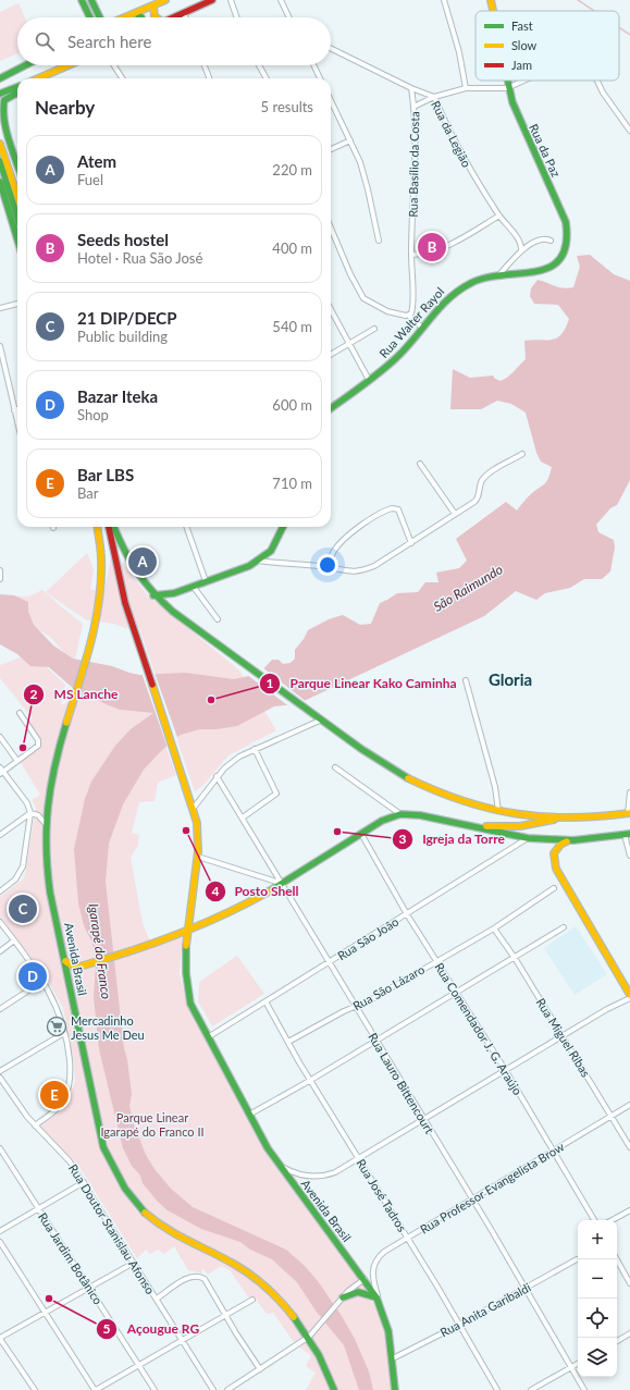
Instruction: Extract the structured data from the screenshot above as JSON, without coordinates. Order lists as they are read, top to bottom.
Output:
{
  "streets": {
    "main road": ["Rua da Paz", "Rua Walter Rayol", "Avenida Brasil"],
    "street": [
      "Rua da Legião",
      "Rua Basílio da Costa",
      "Rua São João",
      "Rua São Lázaro",
      "Rua Comendador J. G. Araújo",
      "Rua Miguel Ribas",
      "Rua Lauro Bittencourt",
      "Rua Professor Evangelista Brow",
      "Rua José Tadros",
      "Rua Doutor Stanislau Afonso",
      "Rua Jardim Botânico",
      "Rua Anita Garibaldi"
    ]
  },
  "crossings": [
    ["Rua da Legião", "Rua Basílio da Costa"],
    ["Rua da Paz", "Rua Walter Rayol"],
    ["Rua São João", "Avenida Brasil"],
    ["Rua São João", "Rua Comendador J. G. Araújo"],
    ["Rua São João", "Rua Lauro Bittencourt"],
    ["Rua São João", "Rua José Tadros"],
    ["Avenida Brasil", "Rua Professor Evangelista Brow"],
    ["Avenida Brasil", "Rua Anita Garibaldi"],
    ["Rua São Lázaro", "Rua Comendador J. G. Araújo"],
    ["Rua São Lázaro", "Rua Miguel Ribas"],
    ["Rua São Lázaro", "Rua Lauro Bittencourt"],
    ["Rua São Lázaro", "Rua José Tadros"],
    ["Rua Comendador J. G. Araújo", "Rua Professor Evangelista Brow"],
    ["Rua Miguel Ribas", "Rua Professor Evangelista Brow"],
    ["Rua Lauro Bittencourt", "Rua Professor Evangelista Brow"],
    ["Rua Lauro Bittencourt", "Rua Anita Garibaldi"],
    ["Rua Professor Evangelista Brow", "Rua José Tadros"],
    ["Rua José Tadros", "Rua Anita Garibaldi"]
  ],
  "districts": ["Gloria"],
  "water": ["São Raimundo", "Igarapé do Franco"],
  "parks": ["Parque Linear Igarapé do Franco II"],
  "places": {
    "other": [
      "Parque Linear Kako Caminha",
      "MS Lanche",
      "Posto Shell",
      "Igreja da Torre",
      "Açougue RG"
    ],
    "supermarket": ["Mercadinho Jesus Me Deu"]
  },
  "legend": ["Fast", "Slow", "Jam"],
  "page": {
    "search": "Search here",
    "heading": ["Nearby", "5 results"],
    "list": [
      {
        "mark": "A",
        "name": "Atem",
        "note": "Fuel",
        "value": "220 m"
      },
      {
        "mark": "B",
        "name": "Seeds hostel",
        "note": "Hotel · Rua São José",
        "value": "400 m"
      },
      {
        "mark": "C",
        "name": "21 DIP/DECP",
        "note": "Public building",
        "value": "540 m"
      },
      {
        "mark": "D",
        "name": "Bazar Iteka",
        "note": "Shop",
        "value": "600 m"
      },
      {
        "mark": "E",
        "name": "Bar LBS",
        "note": "Bar",
        "value": "710 m"
      }
    ],
    "pins": [
      "B",
      "A",
      "C",
      "D",
      "E"
    ],
    "map_buttons": ["+", "−"]
  }
}
